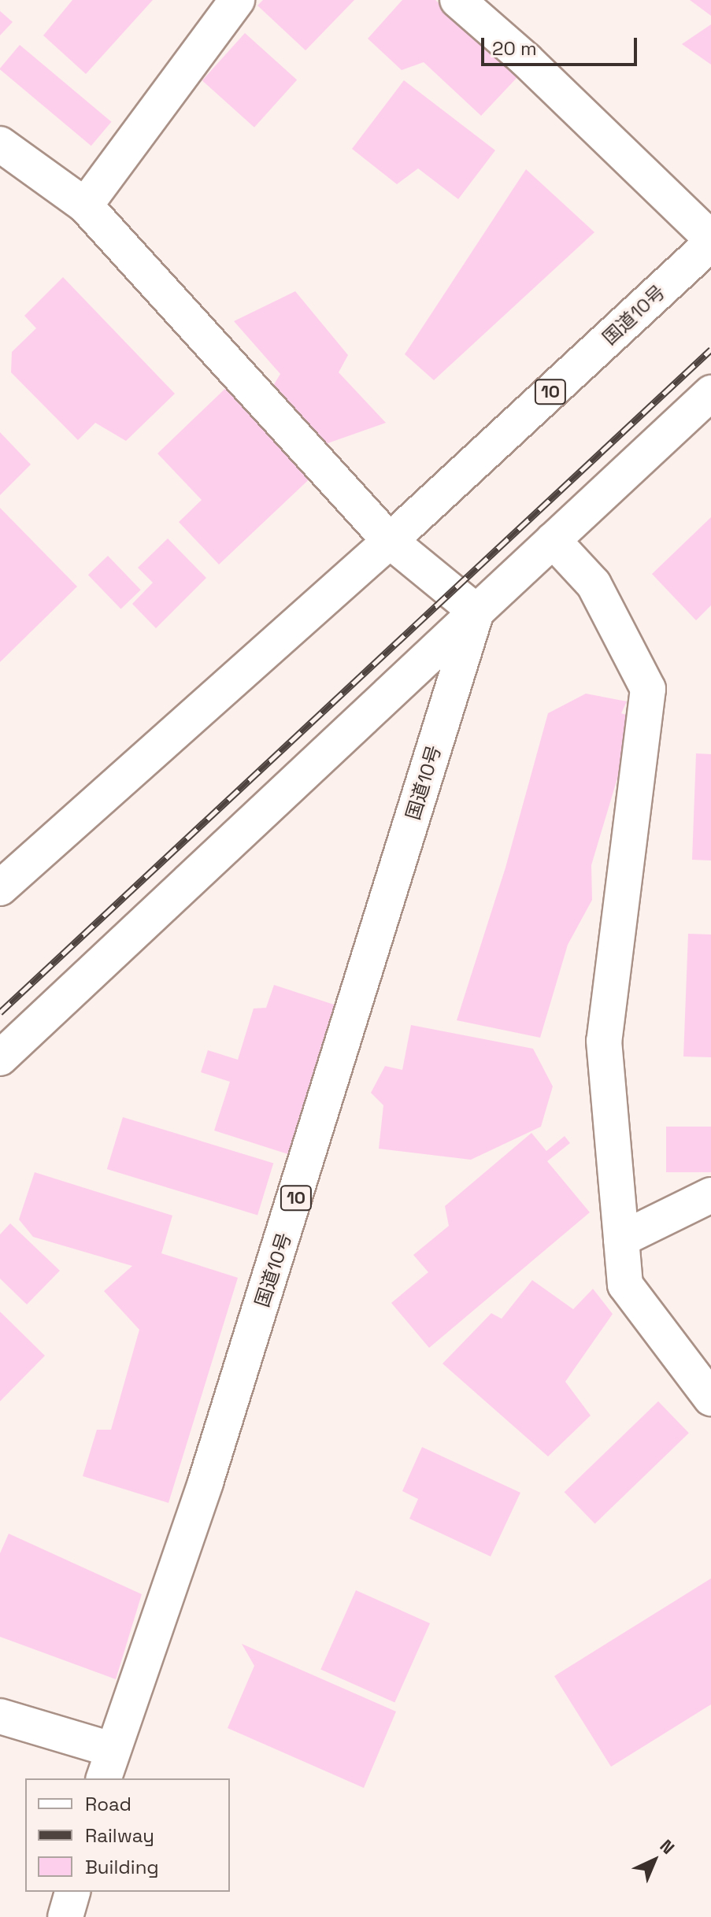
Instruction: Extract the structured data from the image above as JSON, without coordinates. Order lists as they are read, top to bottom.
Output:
{
  "streets": {
    "main road": ["国道10号", "10"]
  },
  "legend": ["Road", "Railway", "Building"],
  "scale_bar": "20 m",
  "north": "top right"
}
